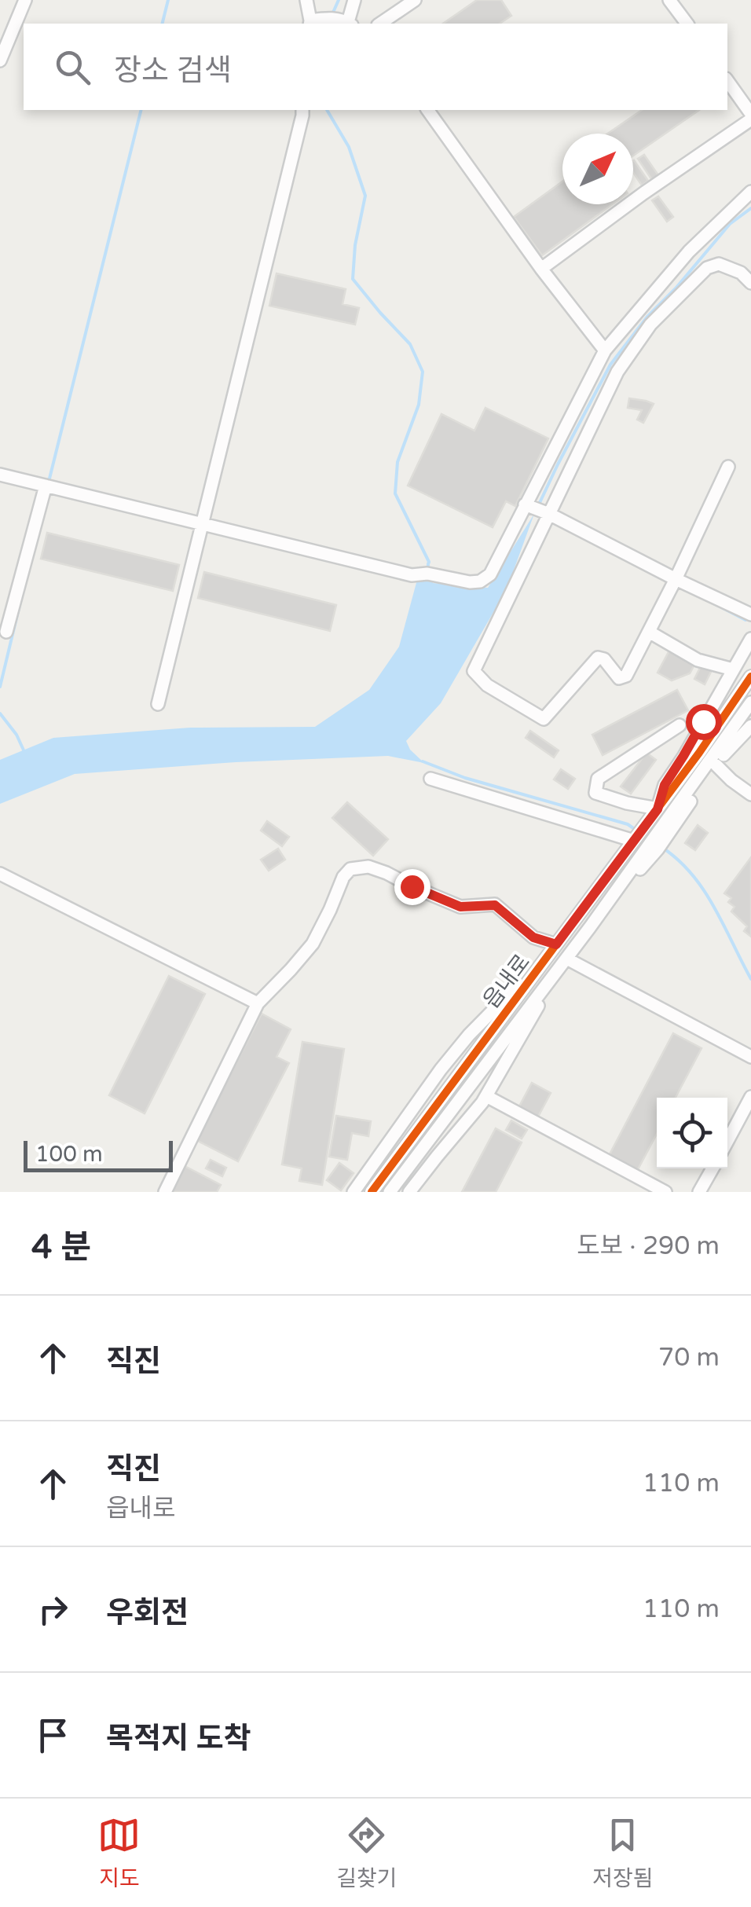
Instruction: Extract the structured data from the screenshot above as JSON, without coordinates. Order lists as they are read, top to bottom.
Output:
{
  "streets": {
    "street": ["읍내로"]
  },
  "scale_bar": "100 m",
  "north": "top right",
  "page": {
    "search": "장소 검색",
    "scale": "100 m",
    "heading": ["4 분", "도보 · 290 m"],
    "list": [
      ["직진", "70 m"],
      ["직진", "읍내로", "110 m"],
      ["우회전", "110 m"],
      "목적지 도착"
    ],
    "nav": ["지도", "길찾기", "저장됨"]
  }
}
